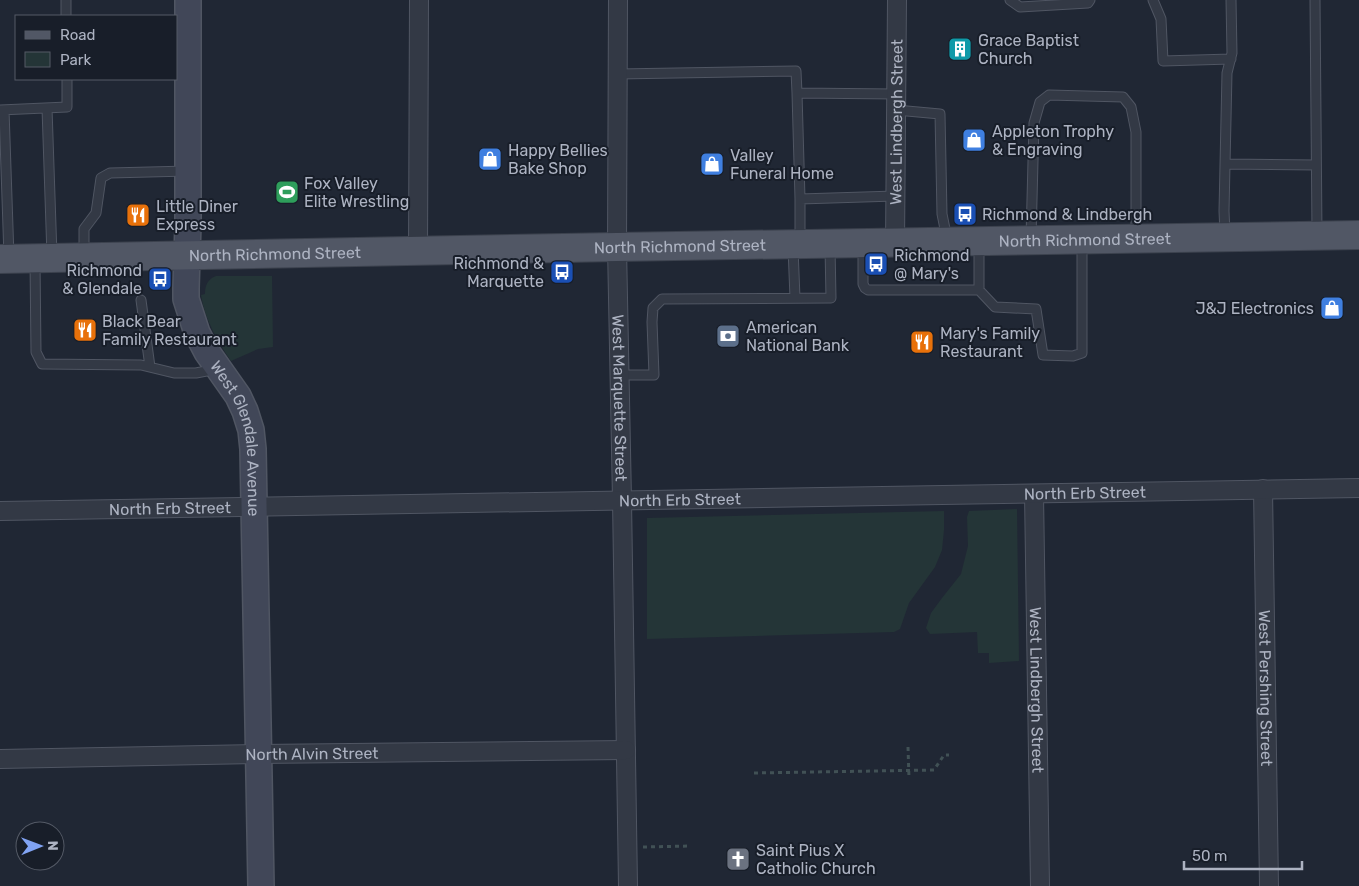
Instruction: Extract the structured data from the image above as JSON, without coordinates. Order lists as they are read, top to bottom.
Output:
{
  "streets": {
    "main road": ["North Richmond Street"],
    "street": [
      "West Lindbergh Street",
      "West Marquette Street",
      "West Glendale Avenue",
      "North Erb Street",
      "West Pershing Street",
      "North Alvin Street"
    ]
  },
  "crossings": [
    ["West Lindbergh Street", "North Richmond Street"],
    ["West Lindbergh Street", "North Erb Street"],
    ["North Richmond Street", "West Marquette Street"],
    ["North Richmond Street", "West Glendale Avenue"],
    ["West Marquette Street", "North Erb Street"],
    ["West Marquette Street", "North Alvin Street"],
    ["West Glendale Avenue", "North Erb Street"],
    ["West Glendale Avenue", "North Alvin Street"],
    ["North Erb Street", "West Pershing Street"]
  ],
  "places": {
    "building": ["Grace Baptist Church"],
    "shop": [
      "Appleton Trophy & Engraving",
      "Happy Bellies Bake Shop",
      "Valley Funeral Home",
      "J&J Electronics"
    ],
    "sports": ["Fox Valley Elite Wrestling"],
    "bus stop": [
      "Richmond & Lindbergh",
      "Richmond @ Mary's",
      "Richmond & Marquette",
      "Richmond & Glendale"
    ],
    "restaurant": ["Little Diner Express", "Black Bear Family Restaurant", "Mary's Family Restaurant"],
    "bank": ["American National Bank"],
    "church": ["Saint Pius X Catholic Church"]
  },
  "legend": ["Road", "Park"],
  "scale_bar": "50 m",
  "north": "right"
}
